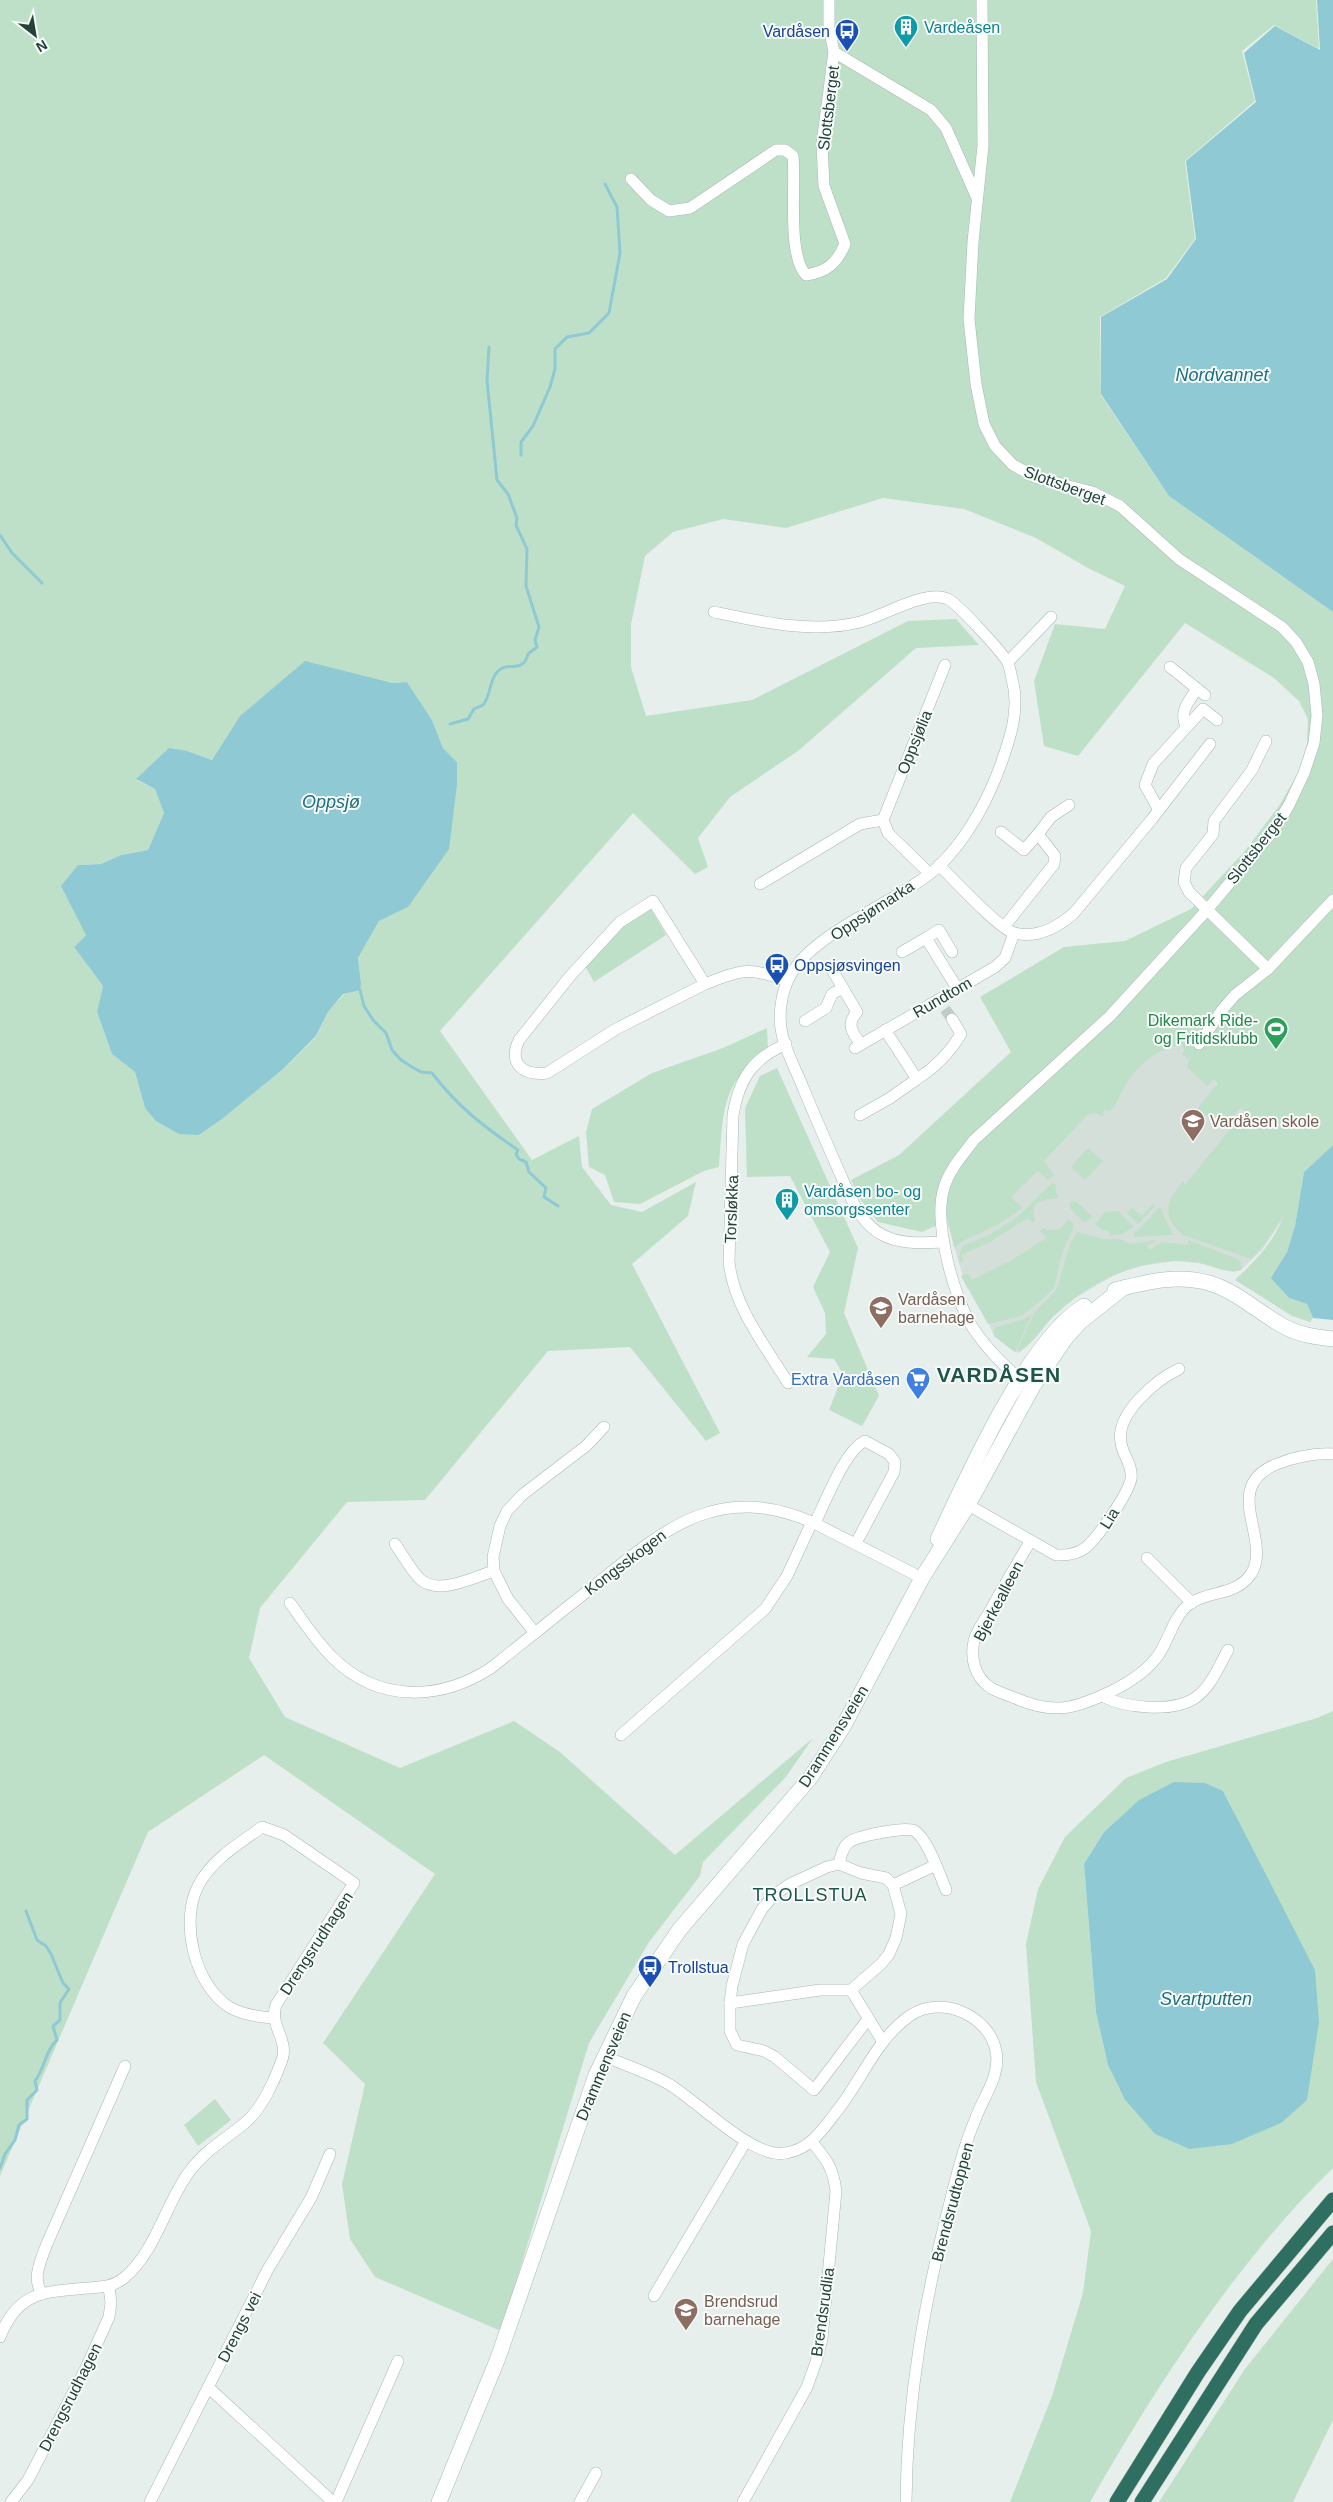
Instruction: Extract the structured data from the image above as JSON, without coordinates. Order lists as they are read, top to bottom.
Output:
{
  "streets": {
    "main road": ["Drammensveien"],
    "street": [
      "Slottsberget",
      "Oppsjølia",
      "Oppsjømarka",
      "Rundtom",
      "Torsløkka",
      "Lia",
      "Kongsskogen",
      "Bjerkealleen",
      "Drengsrudhagen",
      "Brendsrudtoppen",
      "Brendsrudlia",
      "Drengs vei"
    ]
  },
  "crossings": [
    ["Slottsberget", "Oppsjømarka"],
    ["Slottsberget", "Drammensveien"],
    ["Oppsjømarka", "Torsløkka"],
    ["Lia", "Bjerkealleen"],
    ["Lia", "Drammensveien"],
    ["Kongsskogen", "Drammensveien"],
    ["Drammensveien", "Brendsrudtoppen"],
    ["Brendsrudtoppen", "Brendsrudlia"]
  ],
  "districts": ["VARDÅSEN", "TROLLSTUA"],
  "water": ["Nordvannet", "Oppsjø", "Svartputten"],
  "places": {
    "building": ["Vardeåsen", "Vardåsen bo- og omsorgssenter"],
    "bus stop": ["Vardåsen", "Oppsjøsvingen", "Trollstua"],
    "sports": ["Dikemark Ride- og Fritidsklubb"],
    "school or university": ["Vardåsen skole", "Vardåsen barnehage", "Brendsrud barnehage"],
    "supermarket": ["Extra Vardåsen"]
  },
  "north": "bottom right"
}
